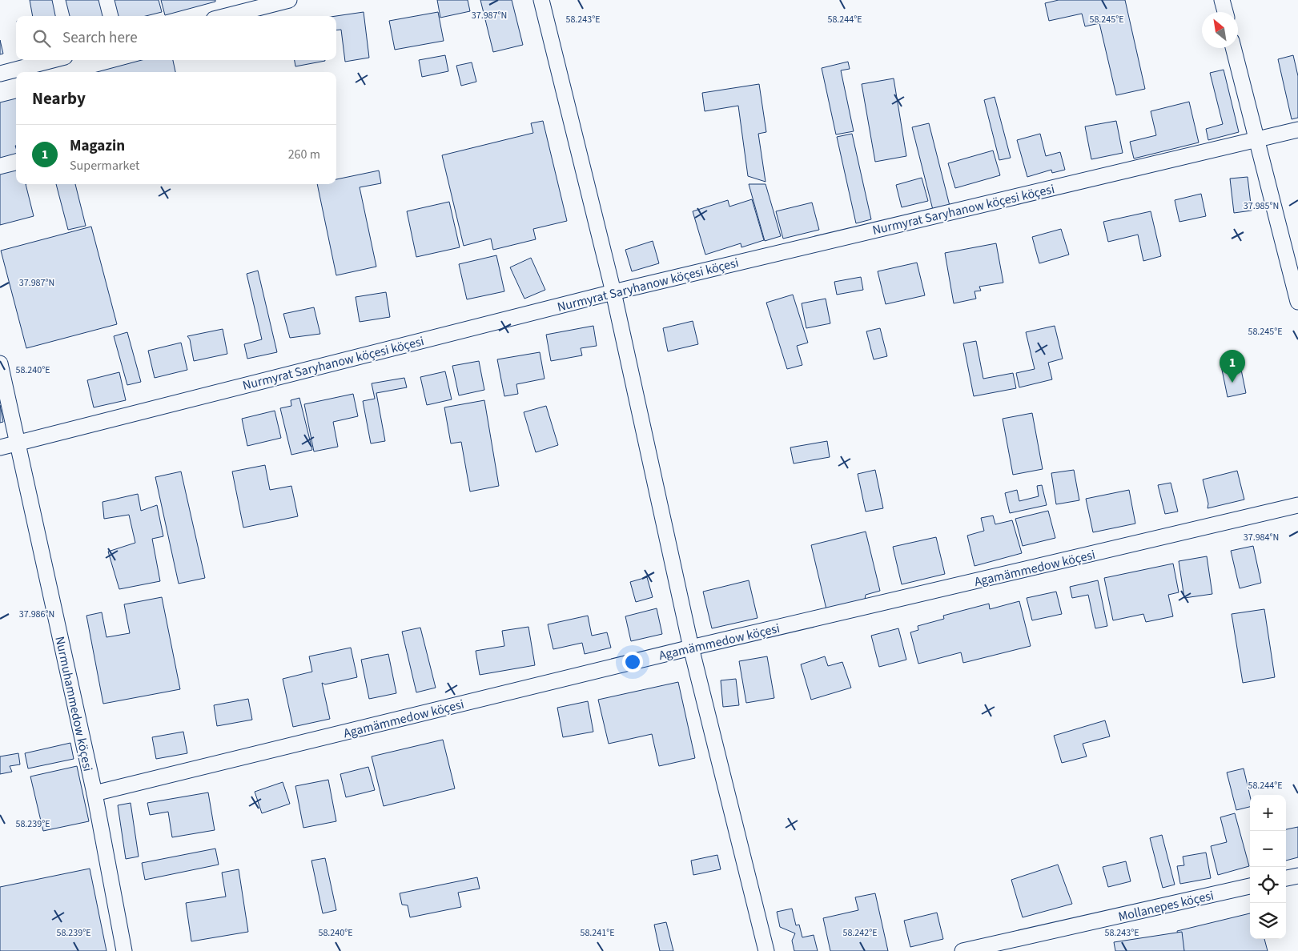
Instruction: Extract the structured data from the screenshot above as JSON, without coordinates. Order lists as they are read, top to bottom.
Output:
{
  "streets": {
    "street": [
      "Nurmyrat Saryhanow köçesi köçesi",
      "Agamämmedow köçesi",
      "Nurmuhammedow köçesi",
      "Mollanepes köçesi"
    ]
  },
  "crossings": [
    ["Nurmyrat Saryhanow köçesi köçesi", "Nurmuhammedow köçesi"],
    ["Agamämmedow köçesi", "Nurmuhammedow köçesi"]
  ],
  "north": "top left",
  "page": {
    "search": "Search here",
    "heading": "Nearby",
    "list": [
      {
        "mark": "1",
        "name": "Magazin",
        "note": "Supermarket",
        "value": "260 m"
      }
    ],
    "pins": "1",
    "map_buttons": ["+", "−"]
  },
  "coordinates": [
    "37.987°N",
    "58.245°E",
    "58.243°E",
    "58.244°E",
    "37.985°N",
    "58.240°E",
    "37.984°N",
    "37.986°N",
    "58.239°E",
    "58.241°E",
    "58.242°E"
  ]
}
